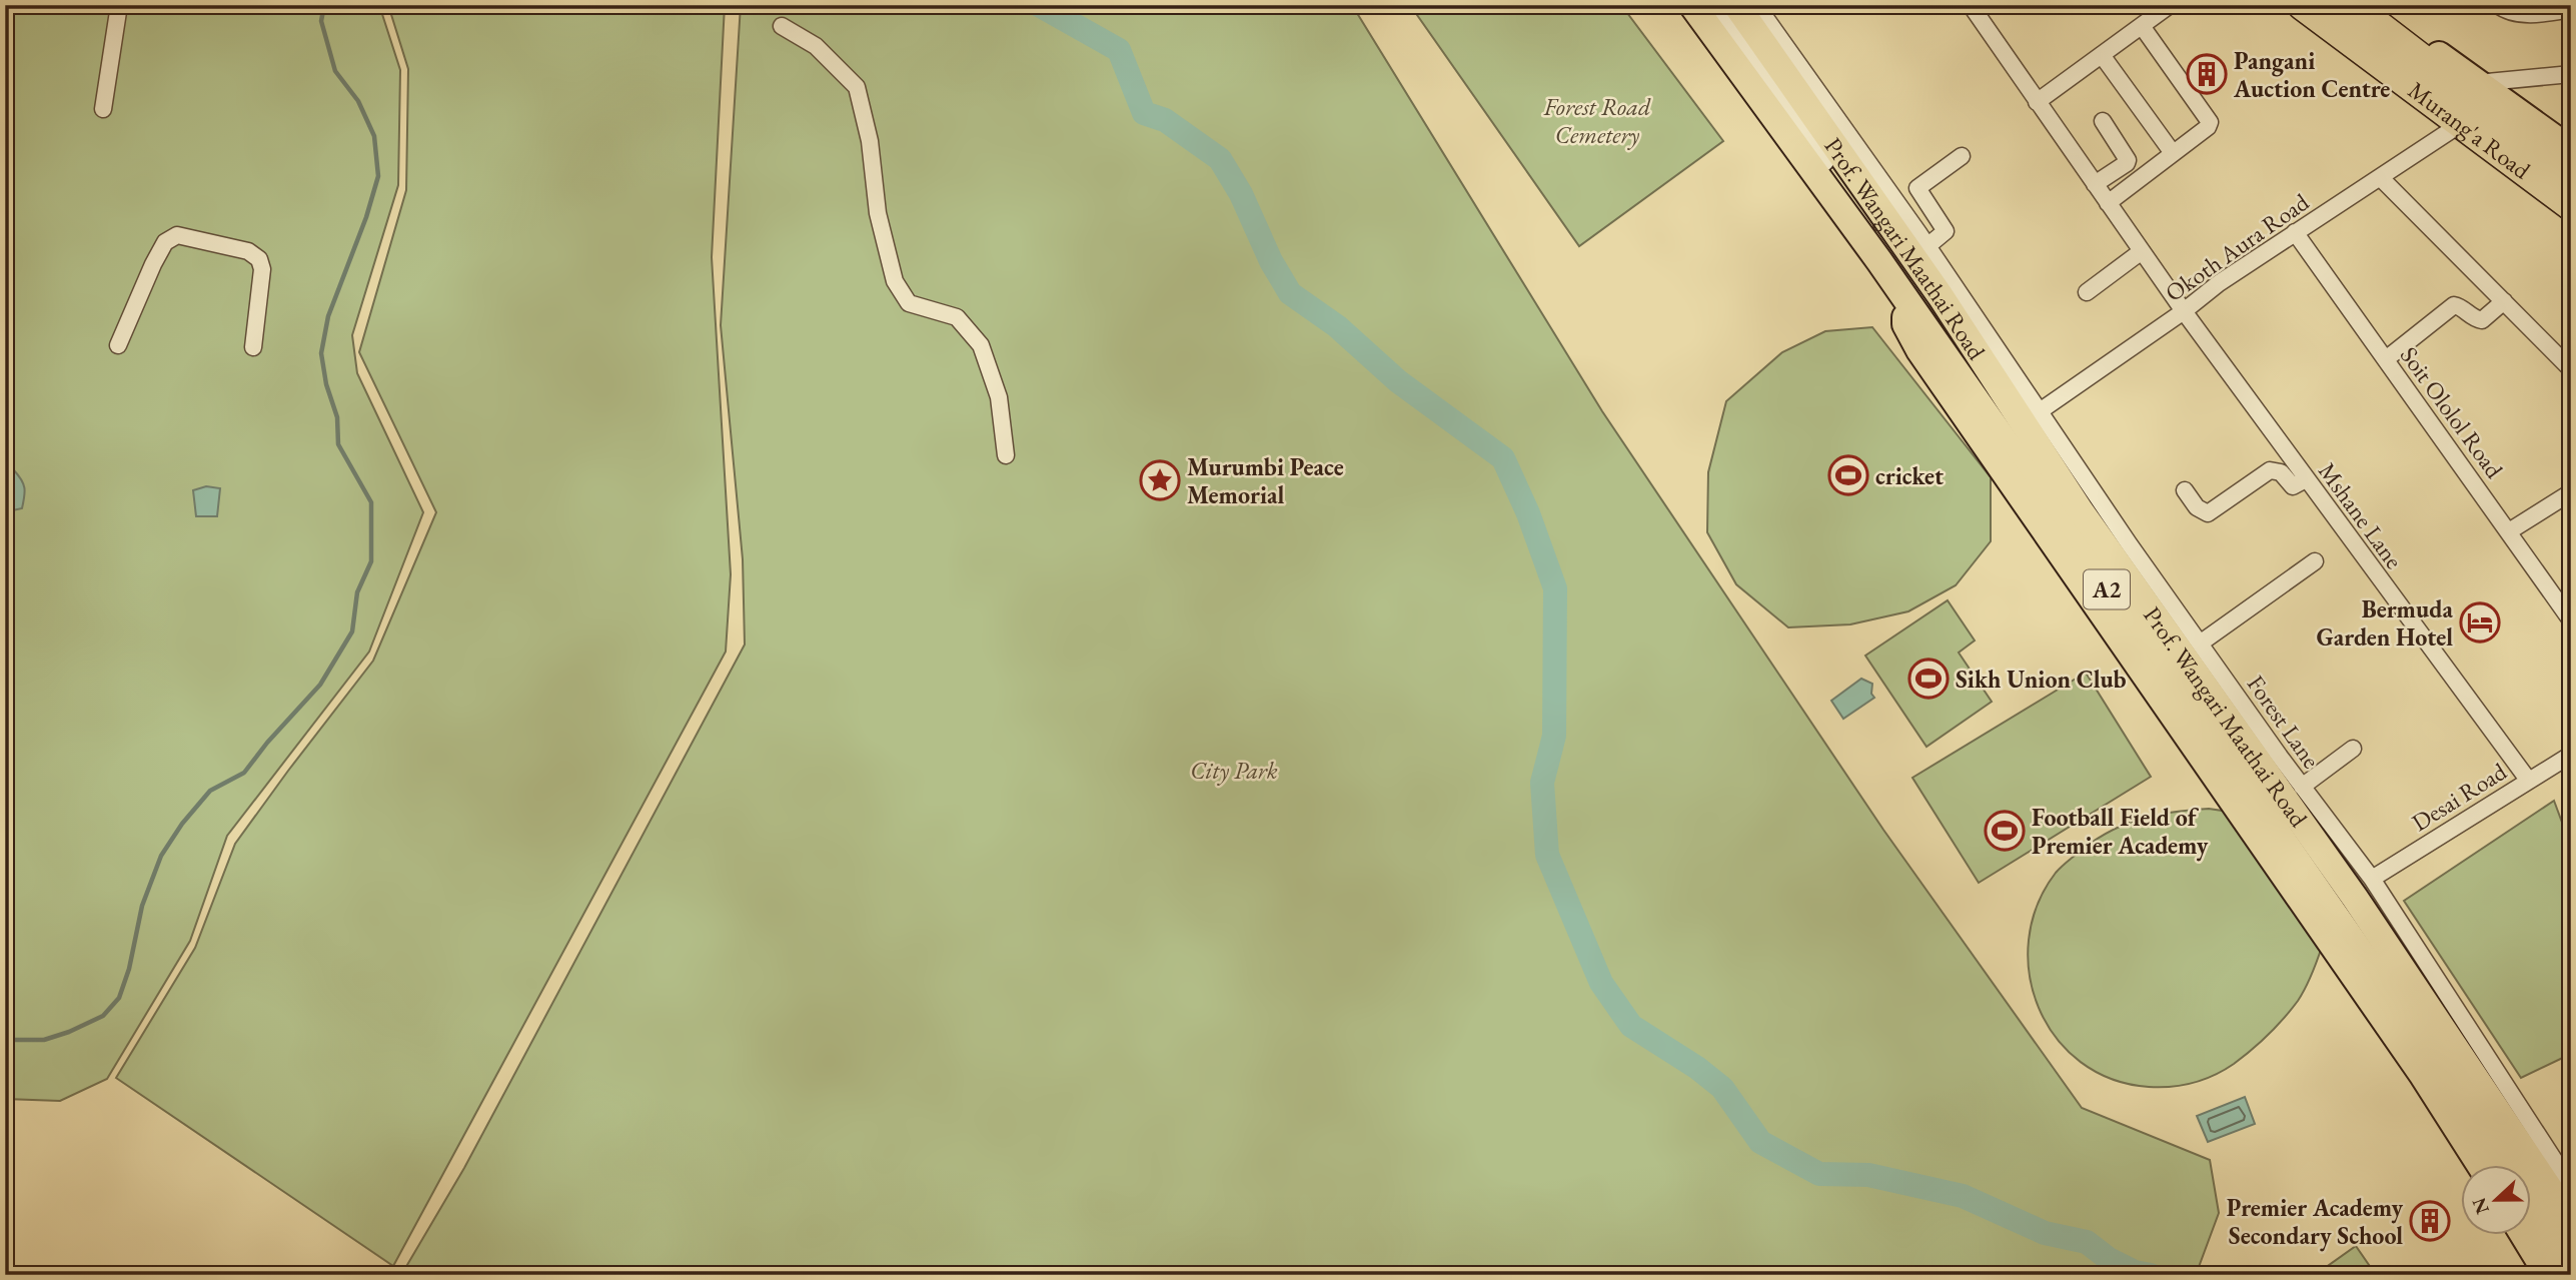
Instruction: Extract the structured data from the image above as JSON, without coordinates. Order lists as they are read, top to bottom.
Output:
{
  "streets": {
    "highway": ["Murang'a Road"],
    "main road": ["Prof. Wangari Maathai Road", "A2"],
    "street": [
      "Okoth Aura Road",
      "Soit Ololol Road",
      "Mshane Lane",
      "Forest Lane",
      "Desai Road"
    ]
  },
  "crossings": [
    ["Murang'a Road", "Okoth Aura Road"],
    ["Okoth Aura Road", "Soit Ololol Road"],
    ["Okoth Aura Road", "Mshane Lane"],
    ["Okoth Aura Road", "Forest Lane"],
    ["Prof. Wangari Maathai Road", "Forest Lane"],
    ["Mshane Lane", "Desai Road"],
    ["Forest Lane", "Desai Road"]
  ],
  "parks": ["Forest Road Cemetery", "City Park"],
  "places": {
    "building": ["Pangani Auction Centre", "Premier Academy Secondary School"],
    "sports": ["cricket", "Sikh Union Club", "Football Field of Premier Academy"],
    "place": ["Murumbi Peace Memorial"],
    "hotel": ["Bermuda Garden Hotel"]
  },
  "north": "left"
}
